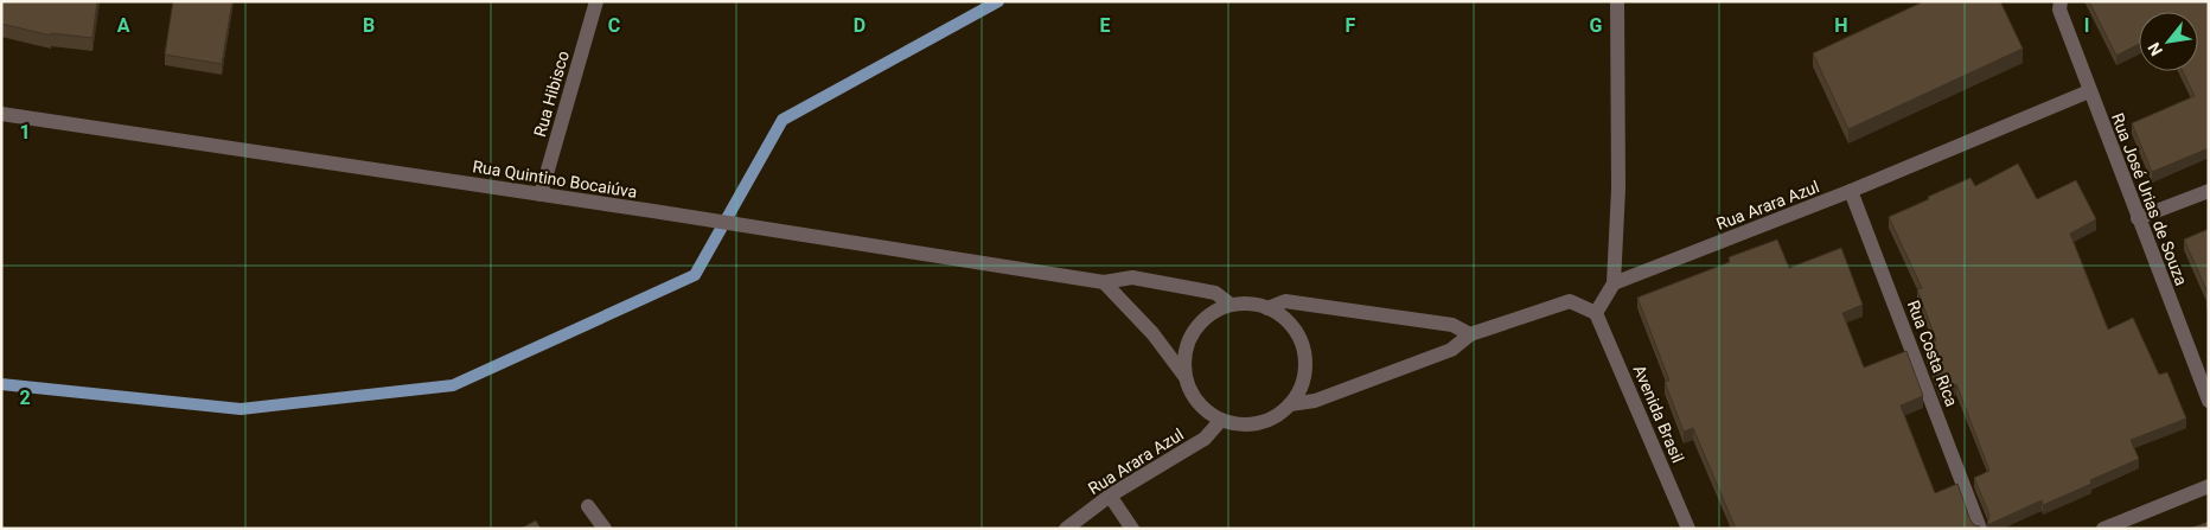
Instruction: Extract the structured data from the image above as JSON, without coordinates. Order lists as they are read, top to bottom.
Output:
{
  "streets": {
    "street": [
      "Rua Hibisco",
      "Rua Quintino Bocaiúva",
      "Rua José Urias de Souza",
      "Rua Arara Azul",
      "Rua Costa Rica",
      "Avenida Brasil"
    ]
  },
  "crossings": [
    ["Rua Hibisco", "Rua Quintino Bocaiúva"],
    ["Rua Quintino Bocaiúva", "Rua Arara Azul"],
    ["Rua José Urias de Souza", "Rua Arara Azul"],
    ["Rua Arara Azul", "Rua Costa Rica"]
  ],
  "north": "bottom left",
  "grid": {
    "columns": [
      "A",
      "B",
      "C",
      "D",
      "E",
      "F",
      "G",
      "H",
      "I"
    ],
    "rows": ["1", "2"]
  }
}
